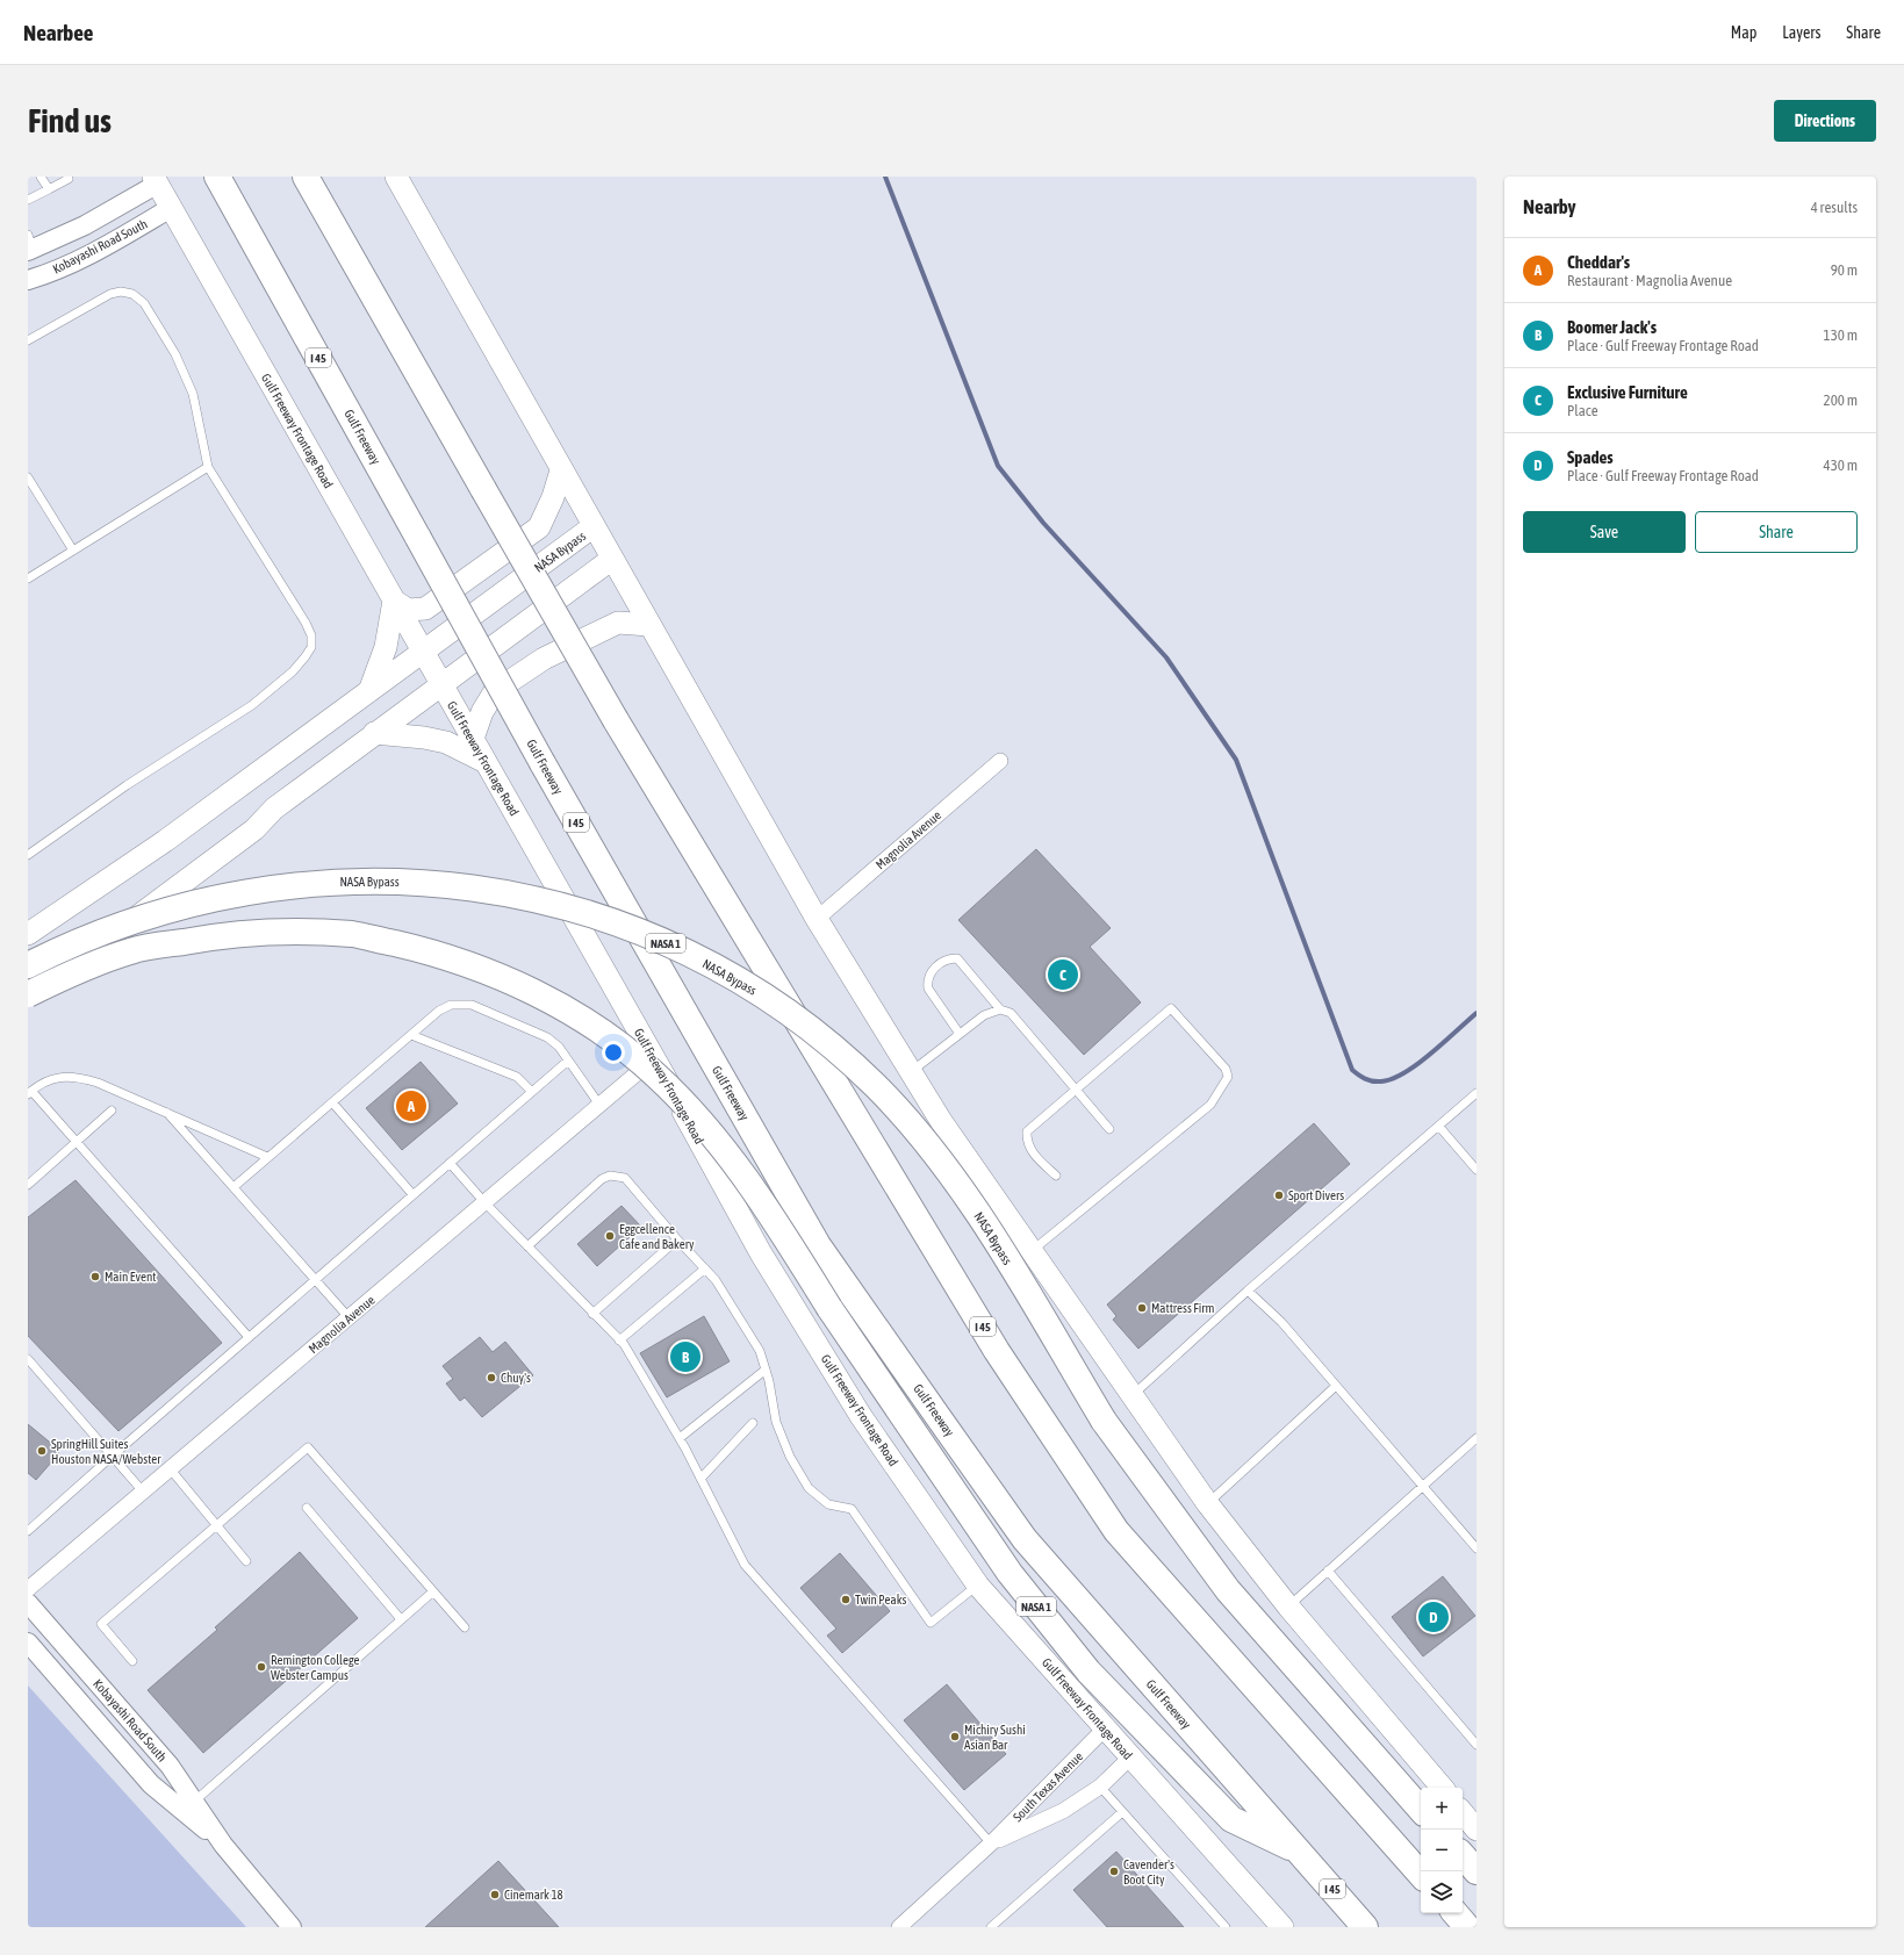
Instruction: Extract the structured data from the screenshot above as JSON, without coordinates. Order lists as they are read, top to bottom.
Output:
{
  "streets": {
    "highway": [
      "I 45",
      "Gulf Freeway",
      "NASA Bypass",
      "NASA 1"
    ],
    "main road": ["Gulf Freeway Frontage Road"],
    "street": ["Kobayashi Road South", "Magnolia Avenue", "South Texas Avenue"]
  },
  "crossings": [
    ["Kobayashi Road South", "Gulf Freeway Frontage Road"],
    ["Gulf Freeway Frontage Road", "NASA Bypass"],
    ["Gulf Freeway Frontage Road", "Magnolia Avenue"],
    ["Gulf Freeway Frontage Road", "South Texas Avenue"],
    ["Gulf Freeway", "NASA 1"]
  ],
  "places": [
    "Sport Divers",
    "Eggcellence Cafe and Bakery",
    "Main Event",
    "Mattress Firm",
    "Chuy's",
    "SpringHill Suites Houston NASA/Webster",
    "Twin Peaks",
    "Remington College Webster Campus",
    "Michiry Sushi Asian Bar",
    "Cavender's Boot City",
    "Cinemark 18"
  ],
  "page": {
    "header": "Nearbee",
    "nav": ["Map", "Layers", "Share"],
    "buttons": [
      "Directions",
      ["Save", "Share"]
    ],
    "title": "Find us",
    "heading": ["Nearby", "4 results"],
    "list": [
      {
        "mark": "A",
        "name": "Cheddar's",
        "note": "Restaurant · Magnolia Avenue",
        "value": "90 m"
      },
      {
        "mark": "B",
        "name": "Boomer Jack's",
        "note": "Place · Gulf Freeway Frontage Road",
        "value": "130 m"
      },
      {
        "mark": "C",
        "name": "Exclusive Furniture",
        "note": "Place",
        "value": "200 m"
      },
      {
        "mark": "D",
        "name": "Spades",
        "note": "Place · Gulf Freeway Frontage Road",
        "value": "430 m"
      }
    ],
    "pins": [
      "C",
      "A",
      "B",
      "D"
    ],
    "map_buttons": ["+", "−"]
  }
}
